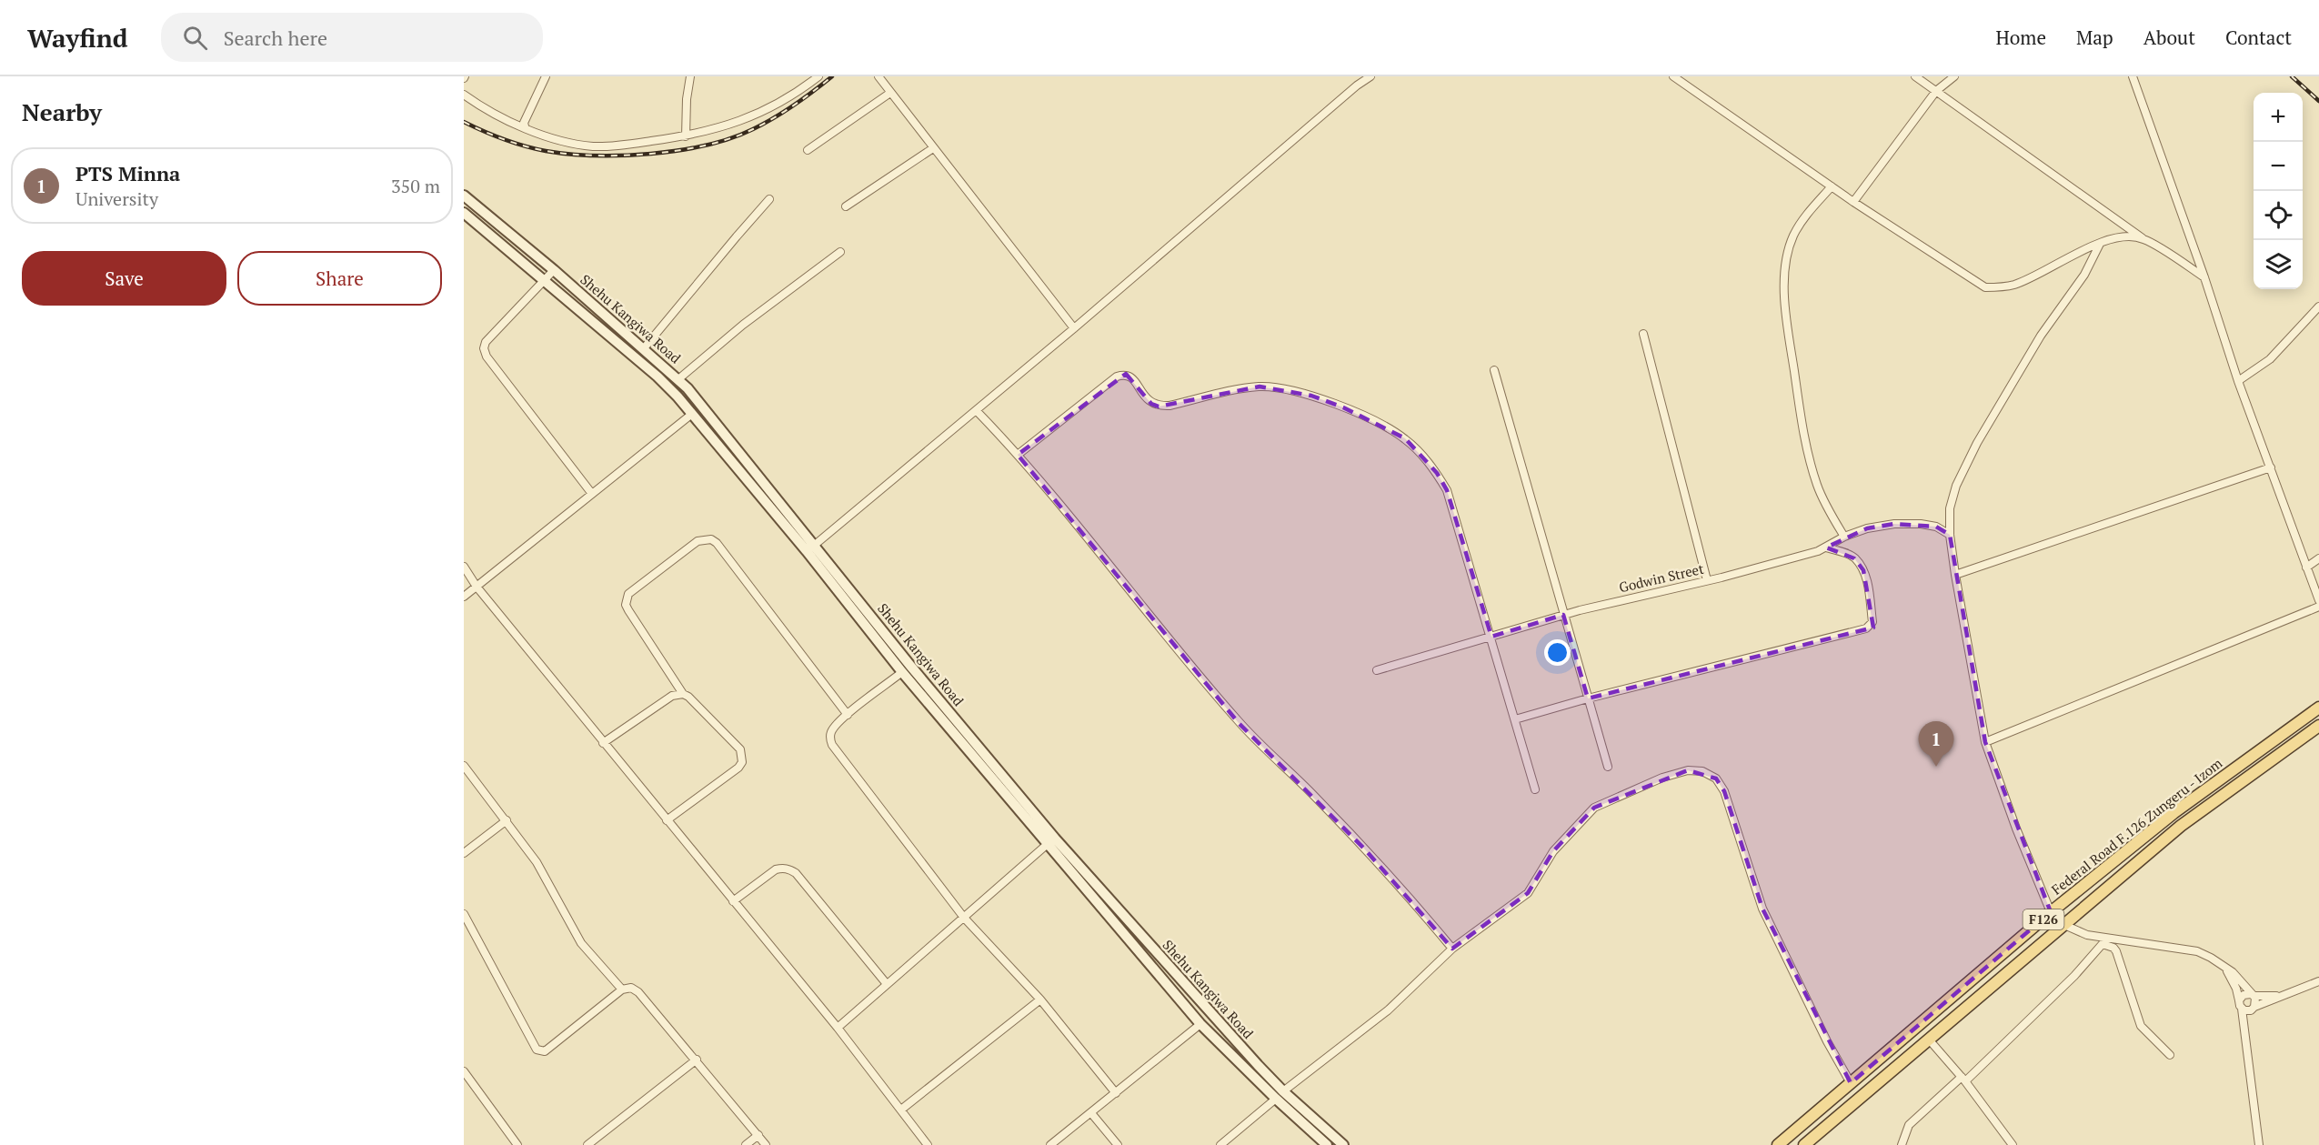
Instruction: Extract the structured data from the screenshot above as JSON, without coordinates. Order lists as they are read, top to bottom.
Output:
{
  "streets": {
    "main road": ["Shehu Kangiwa Road", "Federal Road F.126 Zungeru - Izom", "F126"],
    "street": ["Godwin Street"]
  },
  "page": {
    "header": "Wayfind",
    "search": "Search here",
    "nav": [
      "Home",
      "Map",
      "About",
      "Contact"
    ],
    "heading": "Nearby",
    "map_buttons": ["+", "−"],
    "list": [
      {
        "mark": "1",
        "name": "PTS Minna",
        "note": "University",
        "value": "350 m"
      }
    ],
    "buttons": ["Save", "Share"],
    "pins": "1"
  }
}
